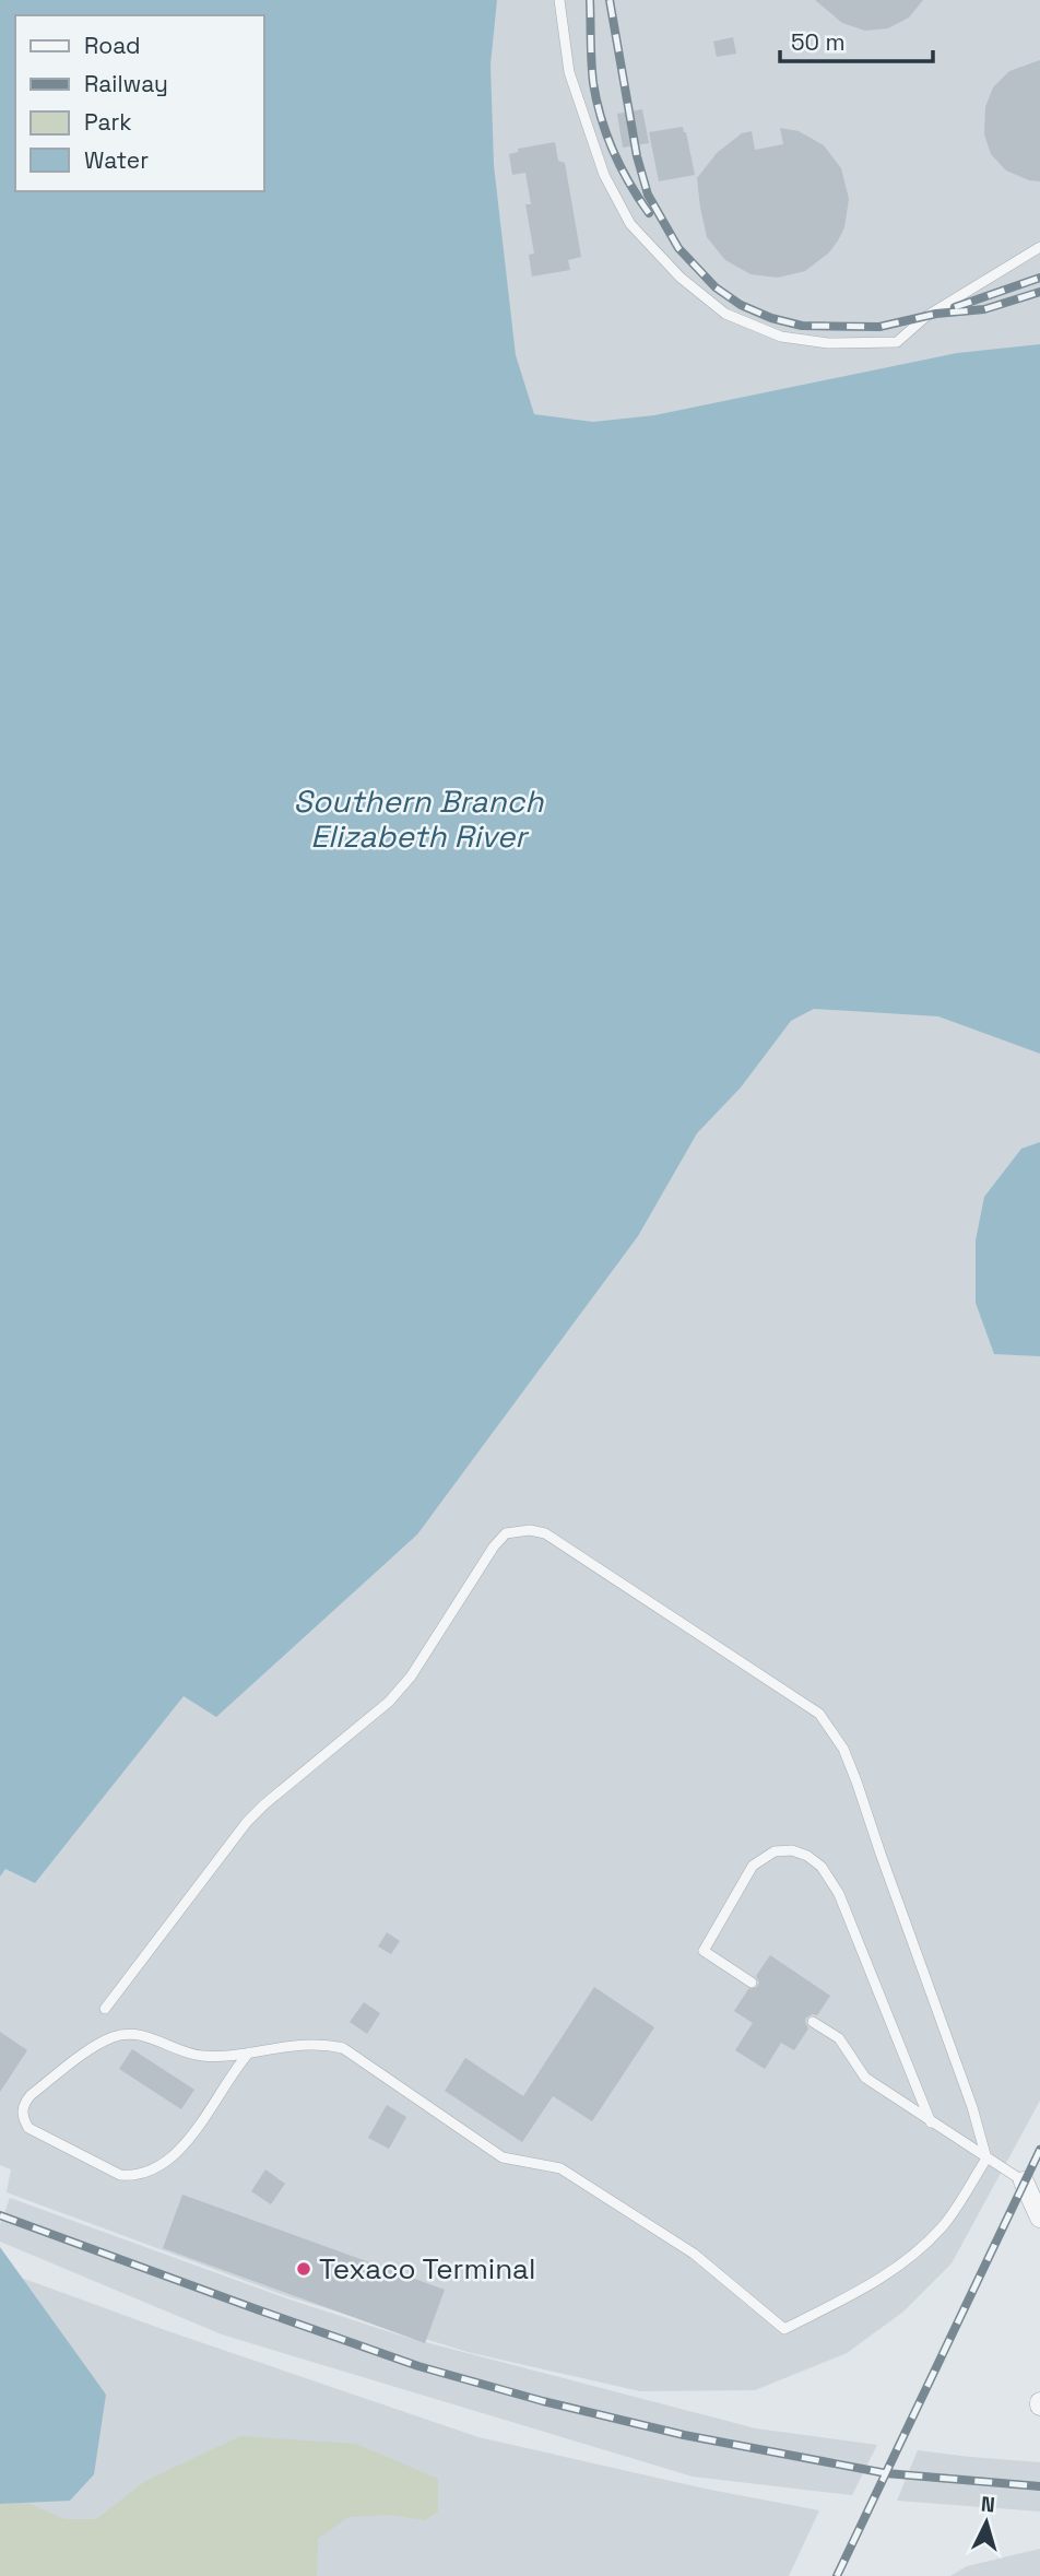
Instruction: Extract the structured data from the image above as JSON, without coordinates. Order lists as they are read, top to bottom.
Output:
{
  "water": ["Southern Branch Elizabeth River"],
  "places": ["Texaco Terminal"],
  "legend": [
    "Road",
    "Railway",
    "Park",
    "Water"
  ],
  "scale_bar": "50 m",
  "north": "top"
}
